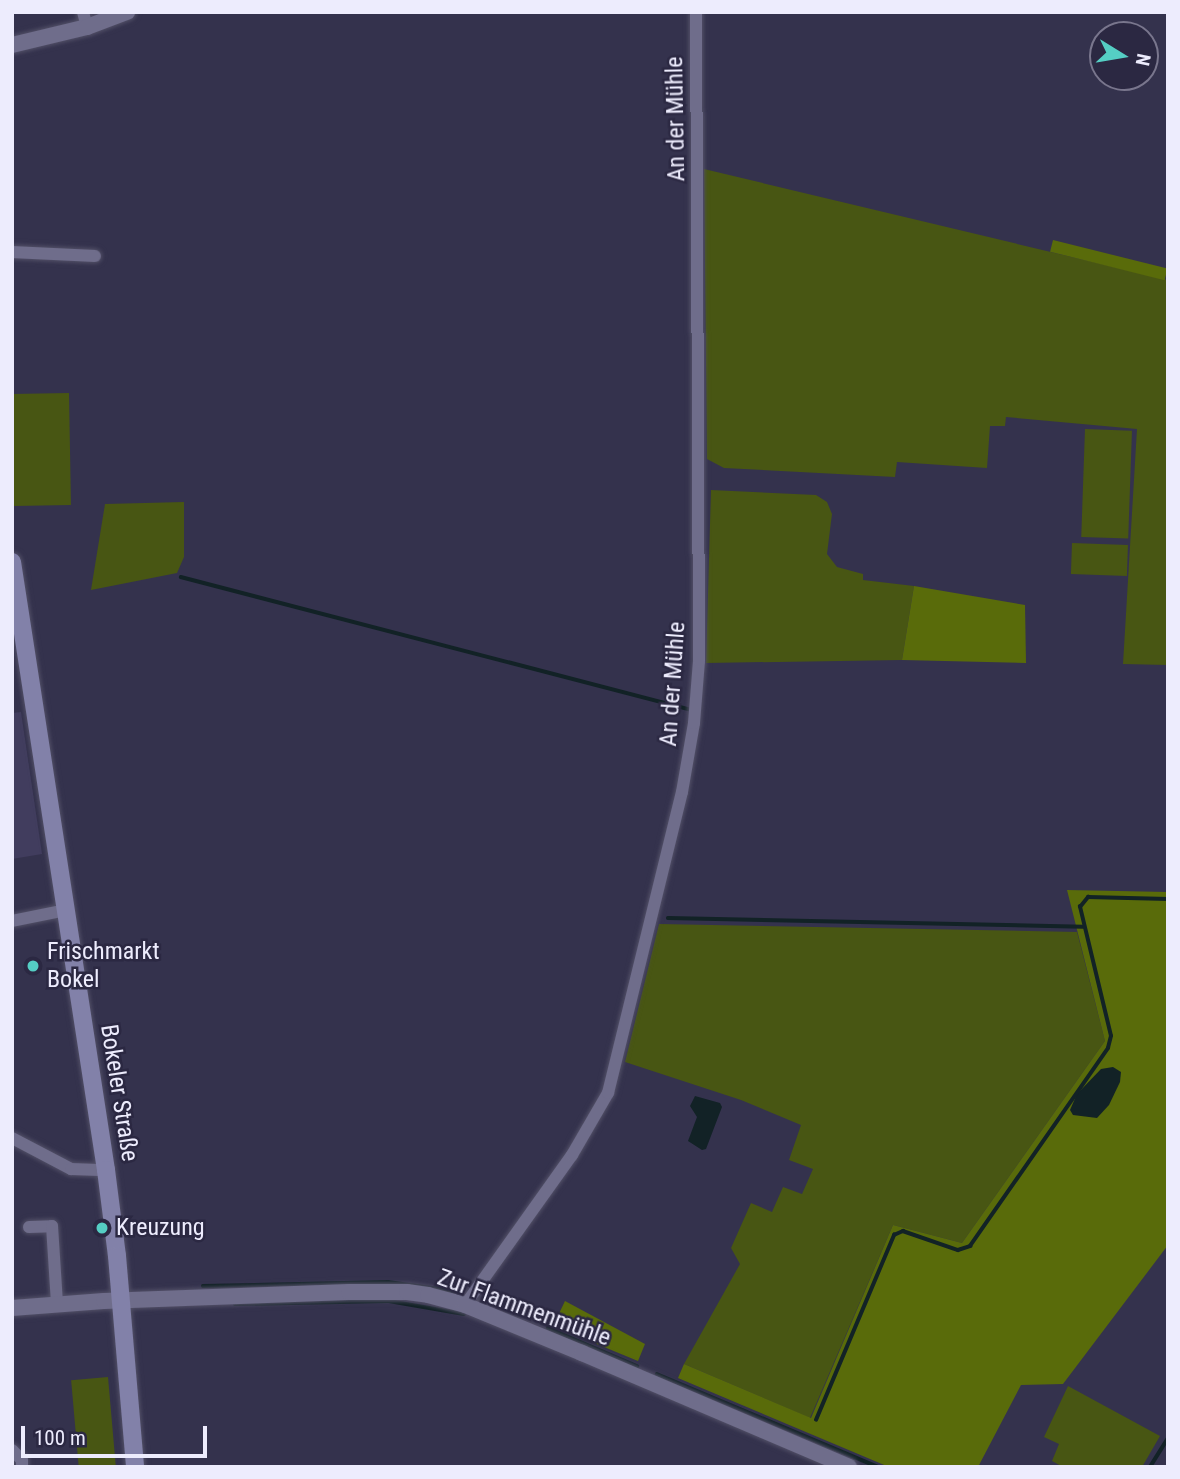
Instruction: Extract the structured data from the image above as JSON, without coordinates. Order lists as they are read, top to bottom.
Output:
{
  "streets": {
    "main road": ["Bokeler Straße"],
    "street": ["An der Mühle", "Zur Flammenmühle"]
  },
  "crossings": [
    ["An der Mühle", "Zur Flammenmühle"],
    ["Bokeler Straße", "Zur Flammenmühle"]
  ],
  "places": ["Frischmarkt Bokel", "Kreuzung"],
  "scale_bar": "100 m",
  "north": "right"
}
